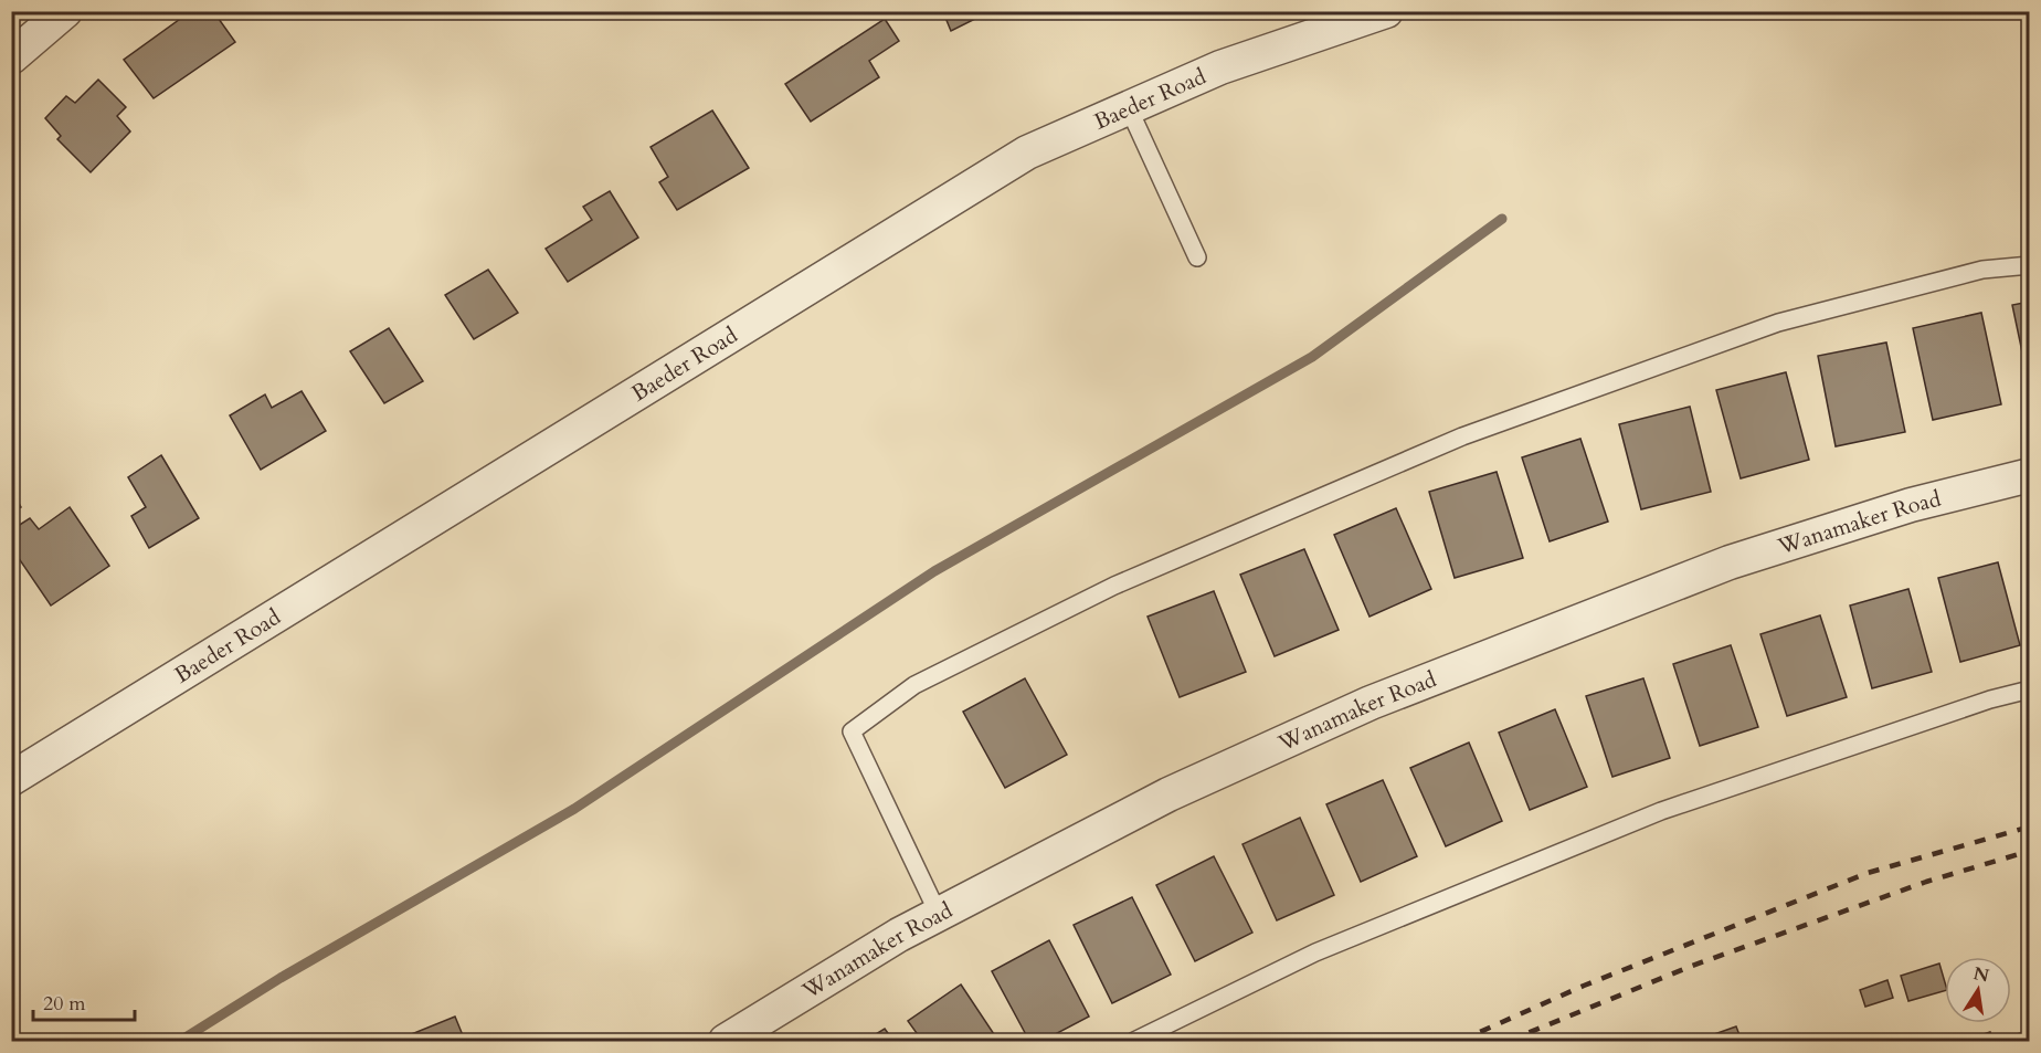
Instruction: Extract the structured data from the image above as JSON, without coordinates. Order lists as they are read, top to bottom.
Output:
{
  "streets": {
    "street": ["Baeder Road", "Wanamaker Road"]
  },
  "scale_bar": "20 m",
  "north": "top"
}
